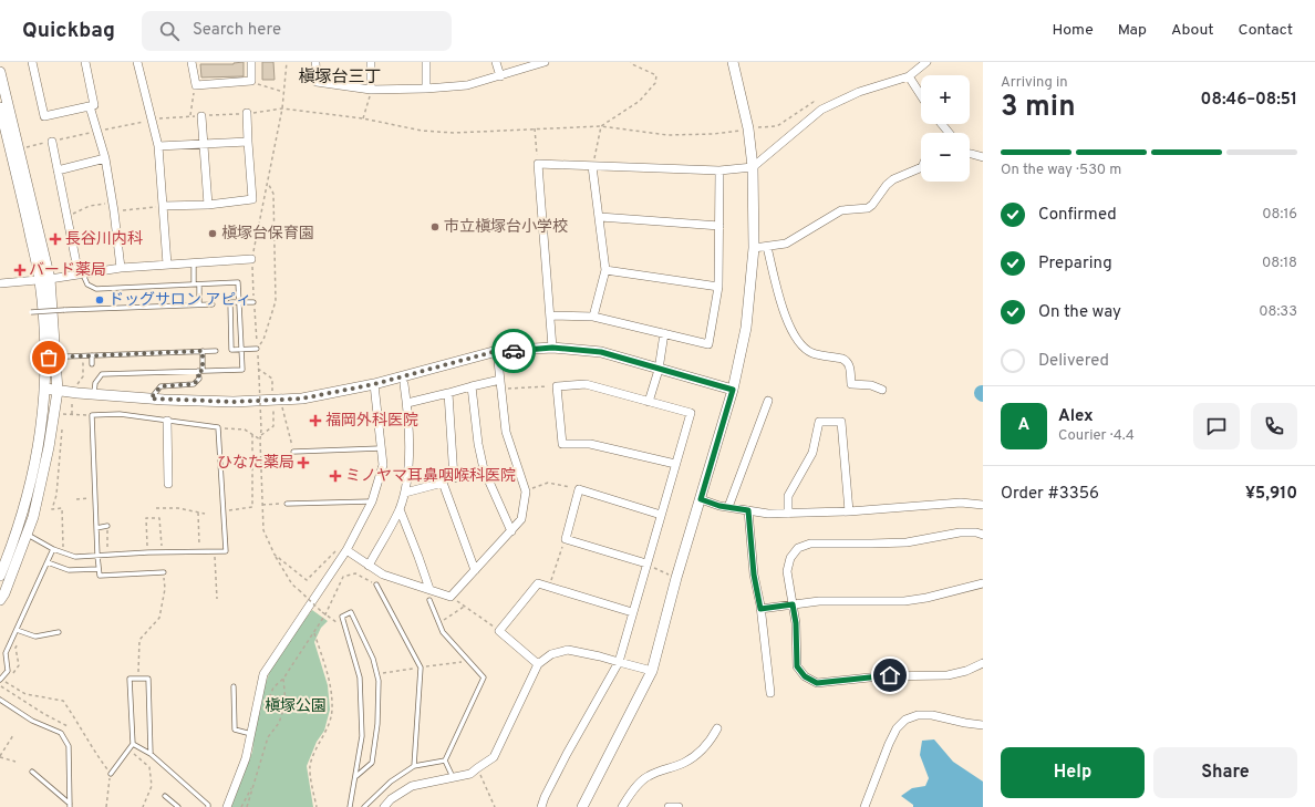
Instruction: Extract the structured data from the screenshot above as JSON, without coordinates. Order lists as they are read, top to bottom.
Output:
{
  "districts": ["槇塚台三丁"],
  "parks": ["槇塚公園"],
  "places": {
    "other": ["市立槇塚台小学校", "槇塚台保育園", "ドッグサロン アピィ"],
    "health": [
      "長谷川内科",
      "バード薬局",
      "福岡外科医院",
      "ひなた薬局",
      "ミノヤマ耳鼻咽喉科医院"
    ]
  },
  "page": {
    "header": "Quickbag",
    "search": "Search here",
    "nav": [
      "Home",
      "Map",
      "About",
      "Contact"
    ],
    "heading": ["3 min", "Arriving in", "08:46–08:51"],
    "panel": [
      "Alex",
      "Courier · 4.4",
      "Order #3356",
      "¥5,910"
    ],
    "map_buttons": ["+", "−"],
    "bar": "On the way · 530 m",
    "list": [
      ["Confirmed", "08:16"],
      ["Preparing", "08:18"],
      ["On the way", "08:33"],
      "Delivered"
    ],
    "round": "A",
    "buttons": ["Help", "Share"]
  }
}
